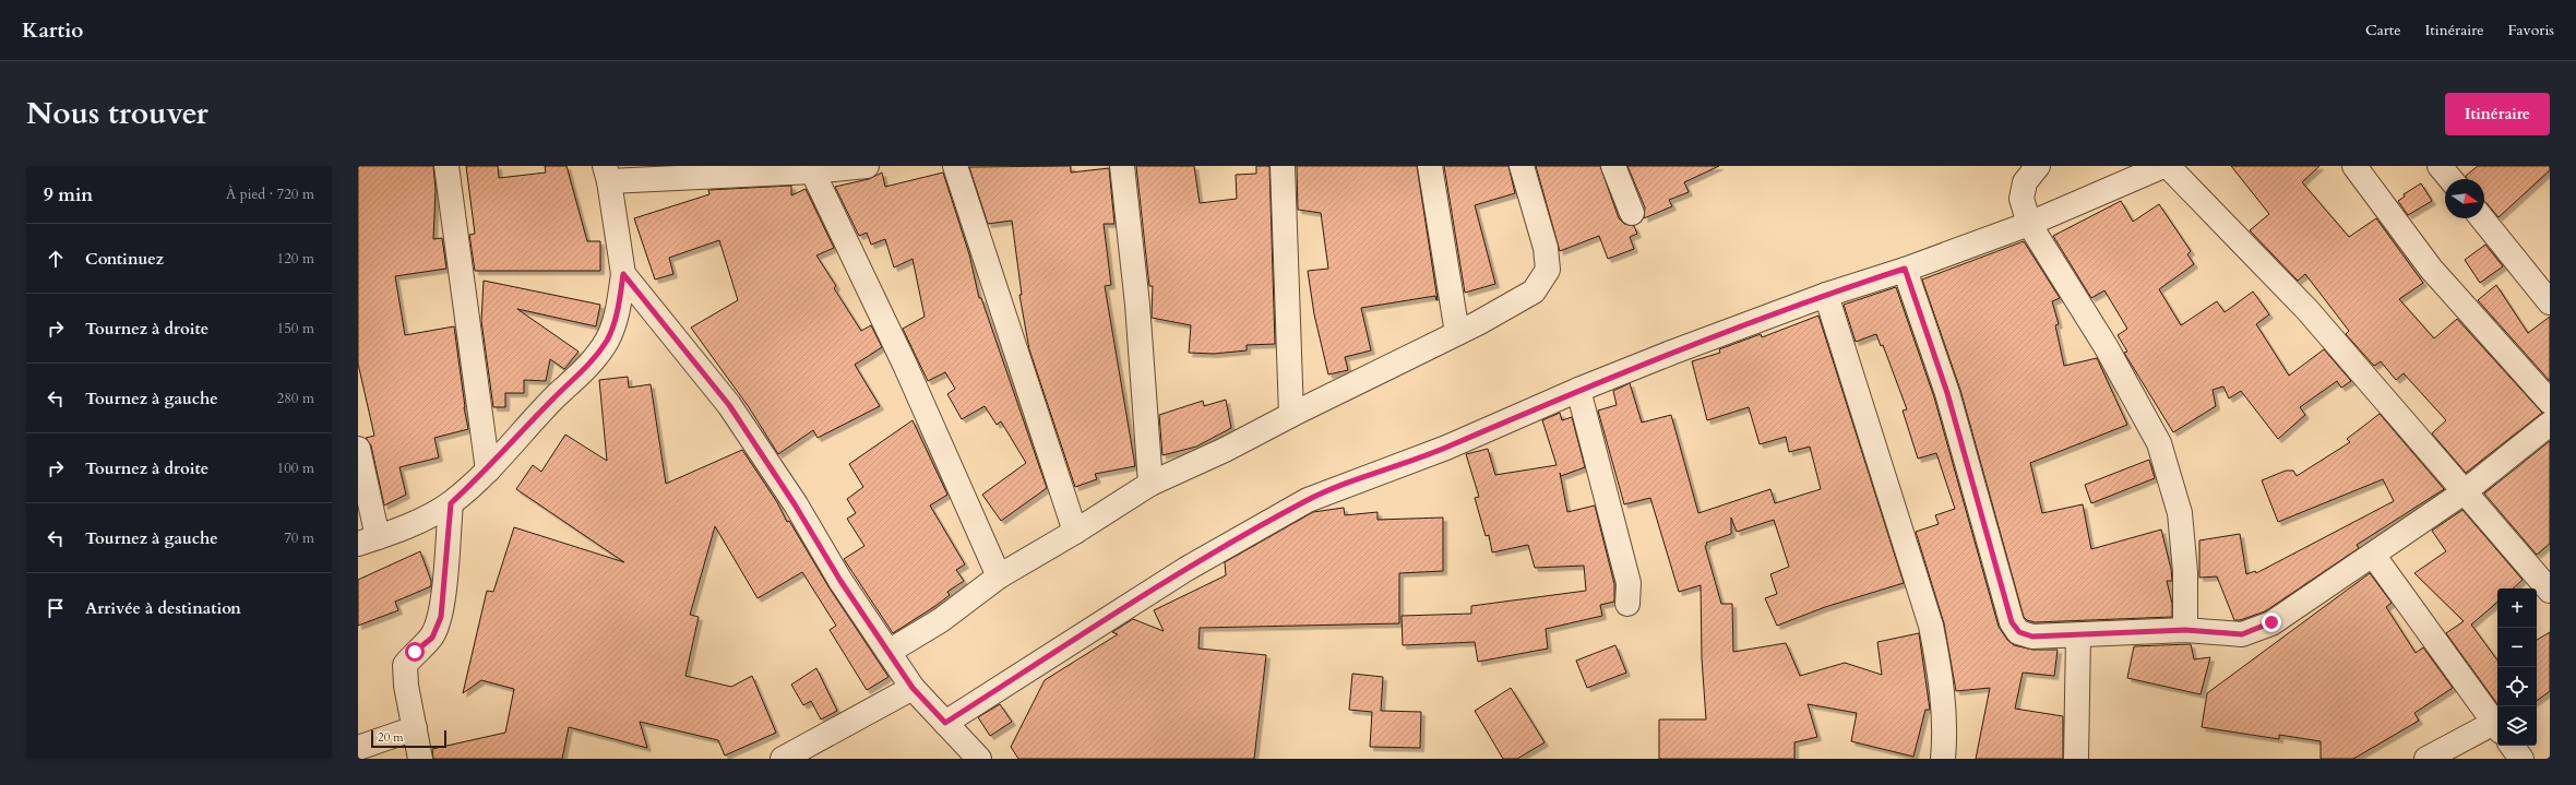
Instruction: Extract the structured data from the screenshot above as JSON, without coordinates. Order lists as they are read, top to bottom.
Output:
{
  "scale_bar": "20 m",
  "north": "right",
  "page": {
    "header": "Kartio",
    "nav": ["Carte", "Itinéraire", "Favoris"],
    "title": "Nous trouver",
    "buttons": "Itinéraire",
    "heading": ["9 min", "À pied · 720 m"],
    "list": [
      ["Continuez", "120 m"],
      ["Tournez à droite", "150 m"],
      ["Tournez à gauche", "280 m"],
      ["Tournez à droite", "100 m"],
      ["Tournez à gauche", "70 m"],
      "Arrivée à destination"
    ],
    "map_buttons": ["+", "−"],
    "scale": "20 m"
  }
}
